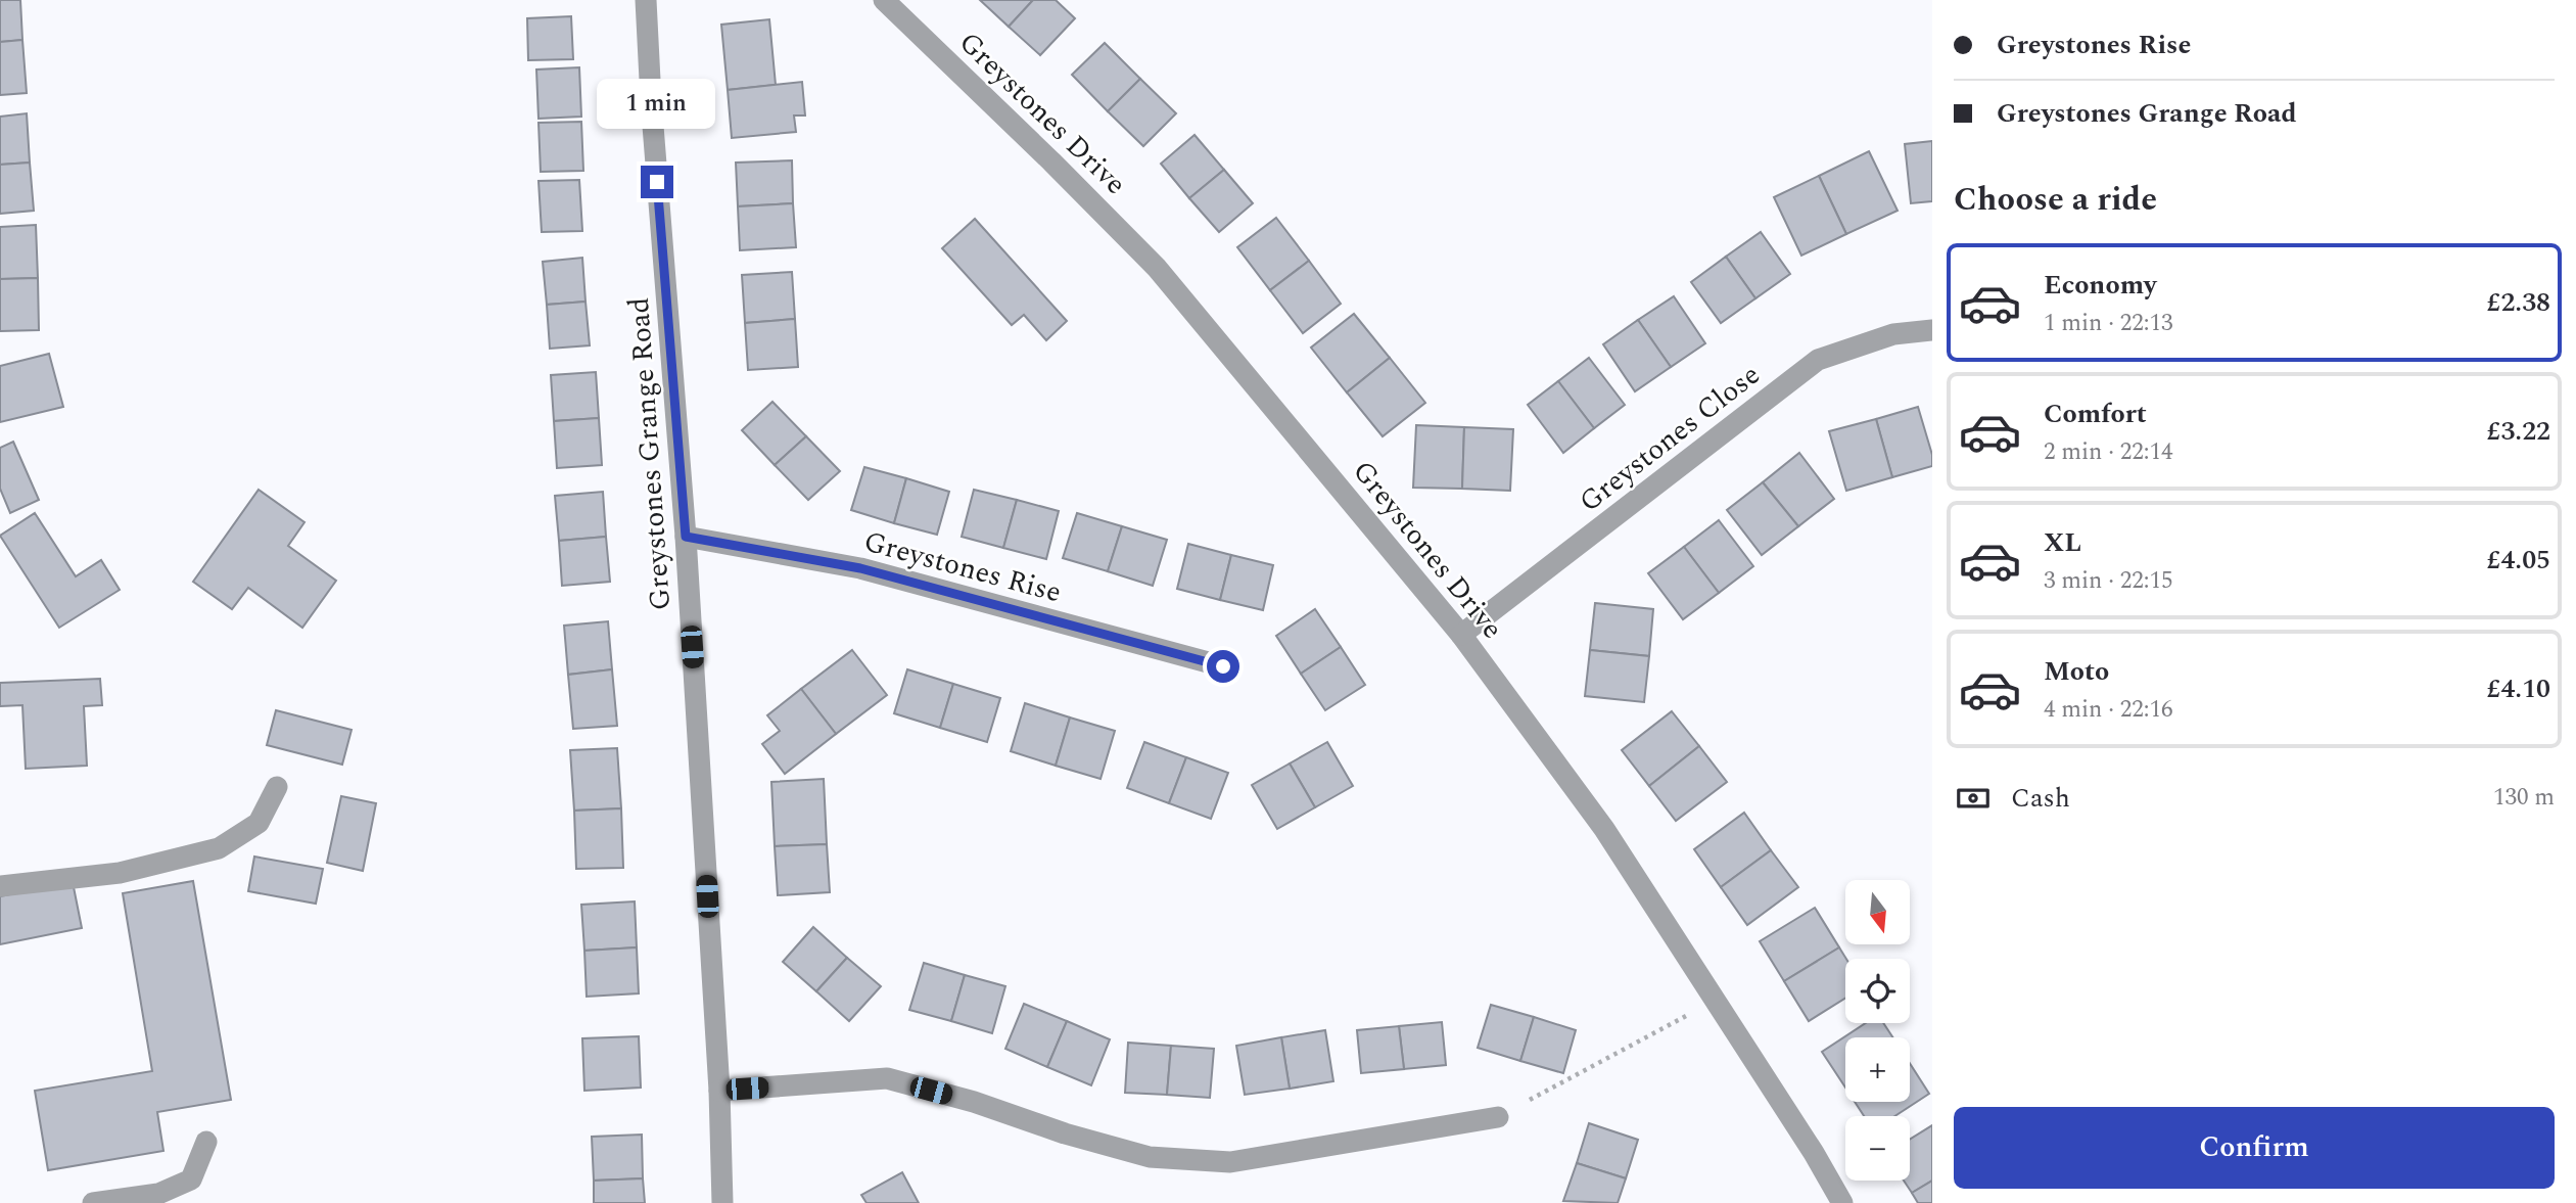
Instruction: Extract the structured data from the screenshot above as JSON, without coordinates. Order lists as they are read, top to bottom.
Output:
{
  "streets": {
    "street": [
      "Greystones Drive",
      "Greystones Close",
      "Greystones Grange Road",
      "Greystones Rise"
    ]
  },
  "crossings": [
    ["Greystones Drive", "Greystones Close"],
    ["Greystones Grange Road", "Greystones Rise"]
  ],
  "north": "bottom",
  "page": {
    "banner": ["Greystones Rise", "Greystones Grange Road"],
    "bubble": "1 min",
    "heading": "Choose a ride",
    "list": [
      {
        "name": "Economy",
        "note": "1 min · 22:13",
        "value": "£2.38"
      },
      {
        "name": "Comfort",
        "note": "2 min · 22:14",
        "value": "£3.22"
      },
      {
        "name": "XL",
        "note": "3 min · 22:15",
        "value": "£4.05"
      },
      {
        "name": "Moto",
        "note": "4 min · 22:16",
        "value": "£4.10"
      }
    ],
    "pay": ["Cash", "130 m"],
    "map_buttons": ["+", "−"],
    "buttons": "Confirm"
  }
}
